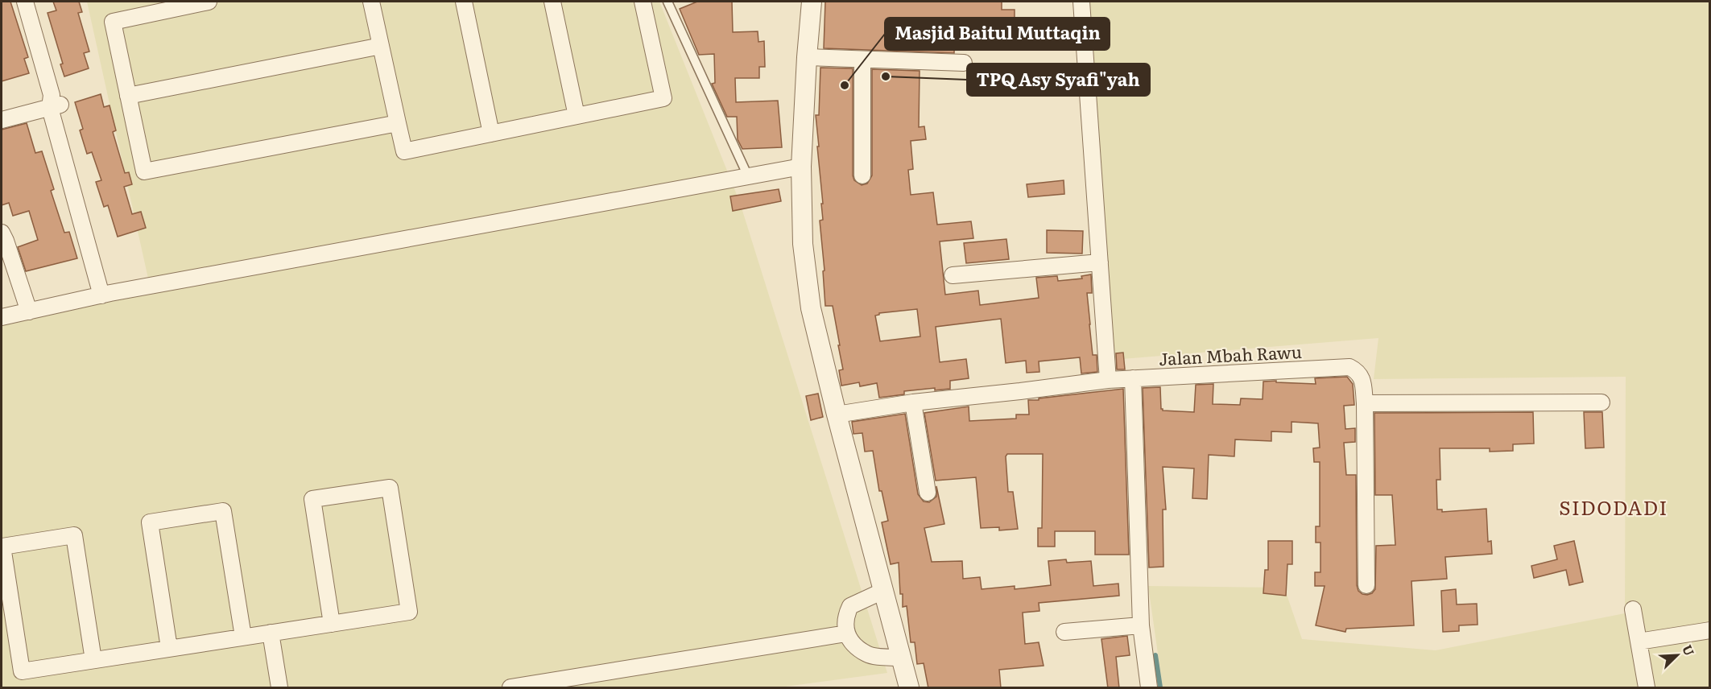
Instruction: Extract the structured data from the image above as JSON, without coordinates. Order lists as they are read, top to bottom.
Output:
{
  "streets": {
    "street": ["Jalan Mbah Rawu"]
  },
  "districts": ["SIDODADI"],
  "places": ["TPQ Asy Syafi\"yah", "Masjid Baitul Muttaqin"],
  "north": "top right"
}
